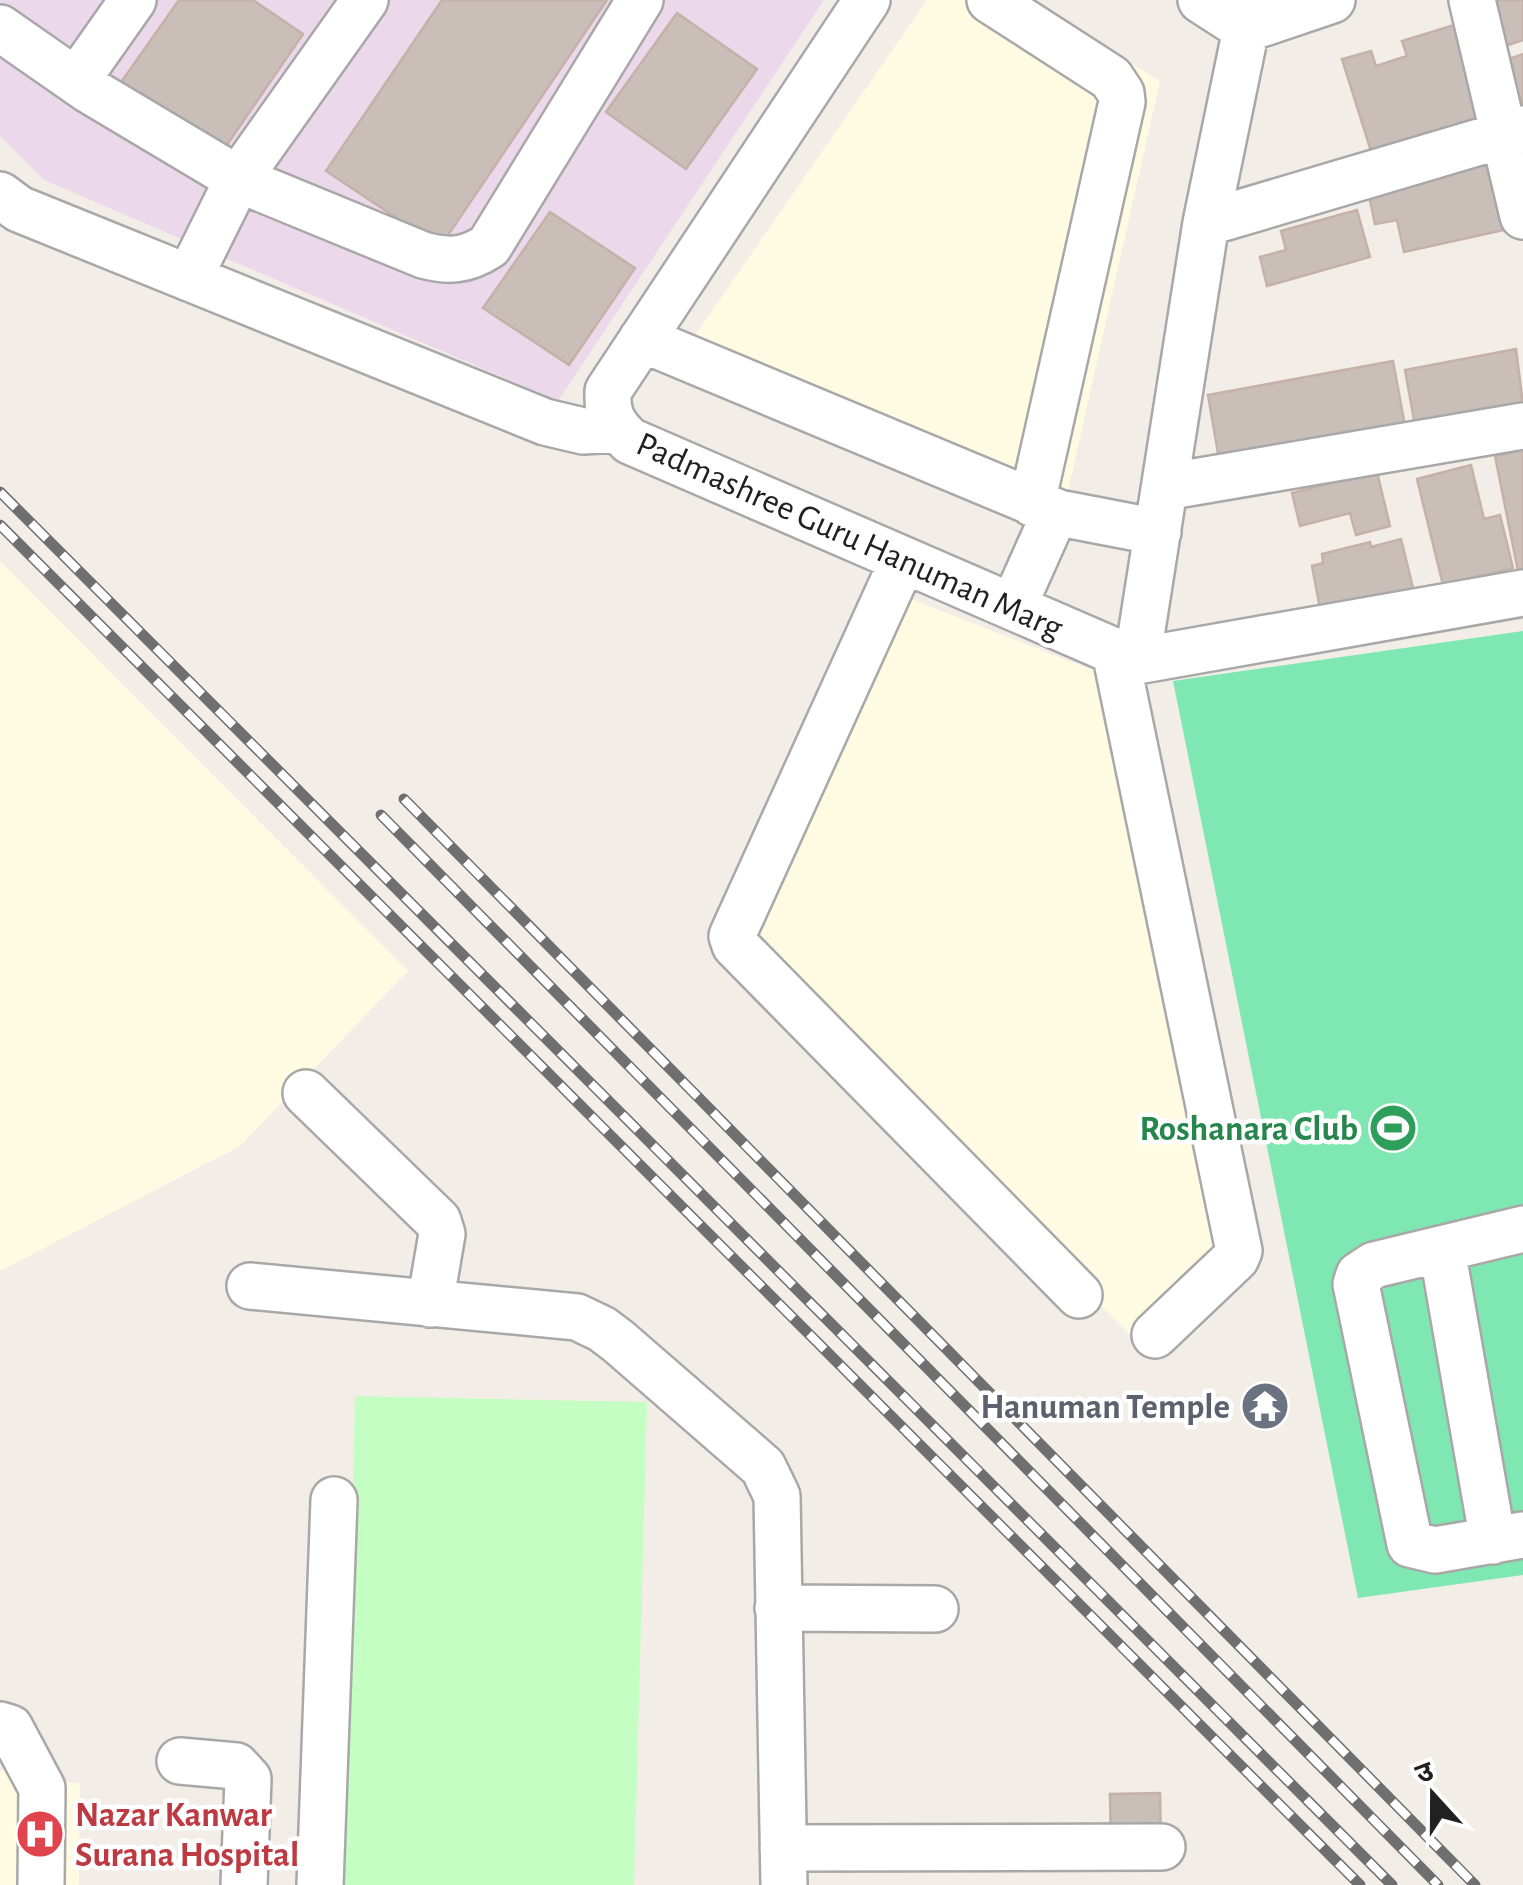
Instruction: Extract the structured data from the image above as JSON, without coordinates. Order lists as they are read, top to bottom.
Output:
{
  "streets": {
    "street": ["Padmashree Guru Hanuman Marg"]
  },
  "places": {
    "sports": ["Roshanara Club"],
    "temple": ["Hanuman Temple"],
    "hospital": ["Nazar Kanwar Surana Hospital"]
  },
  "north": "top"
}
